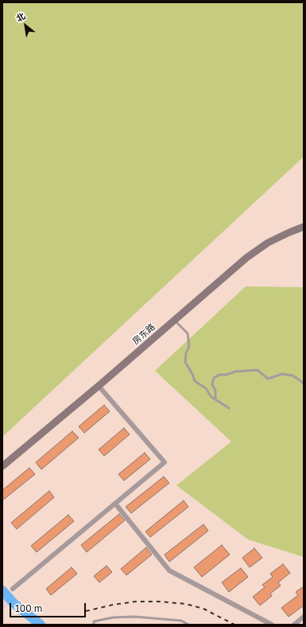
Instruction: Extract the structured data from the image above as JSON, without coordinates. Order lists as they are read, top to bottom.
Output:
{
  "streets": {
    "main road": ["房东路"]
  },
  "scale_bar": "100 m",
  "north": "top left"
}
